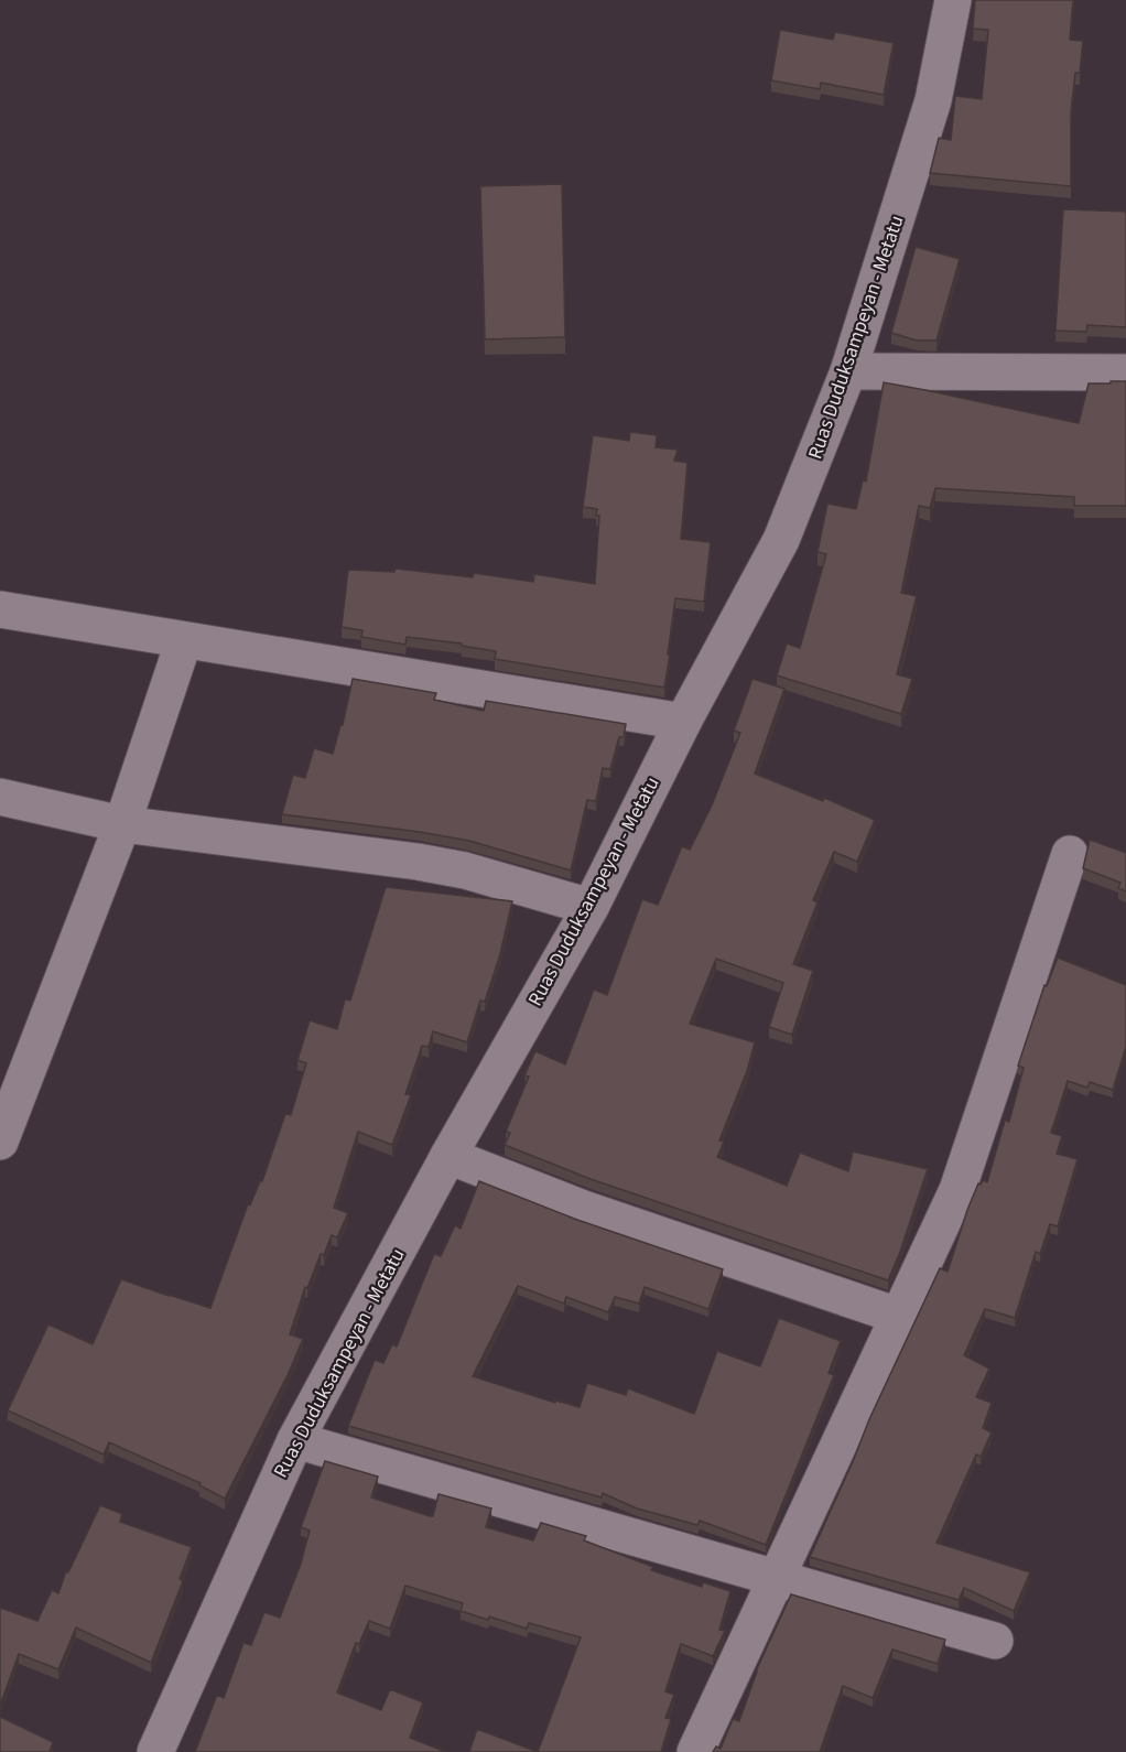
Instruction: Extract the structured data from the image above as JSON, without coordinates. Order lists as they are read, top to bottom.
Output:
{
  "streets": {
    "street": ["Ruas Duduksampeyan - Metatu"]
  }
}
